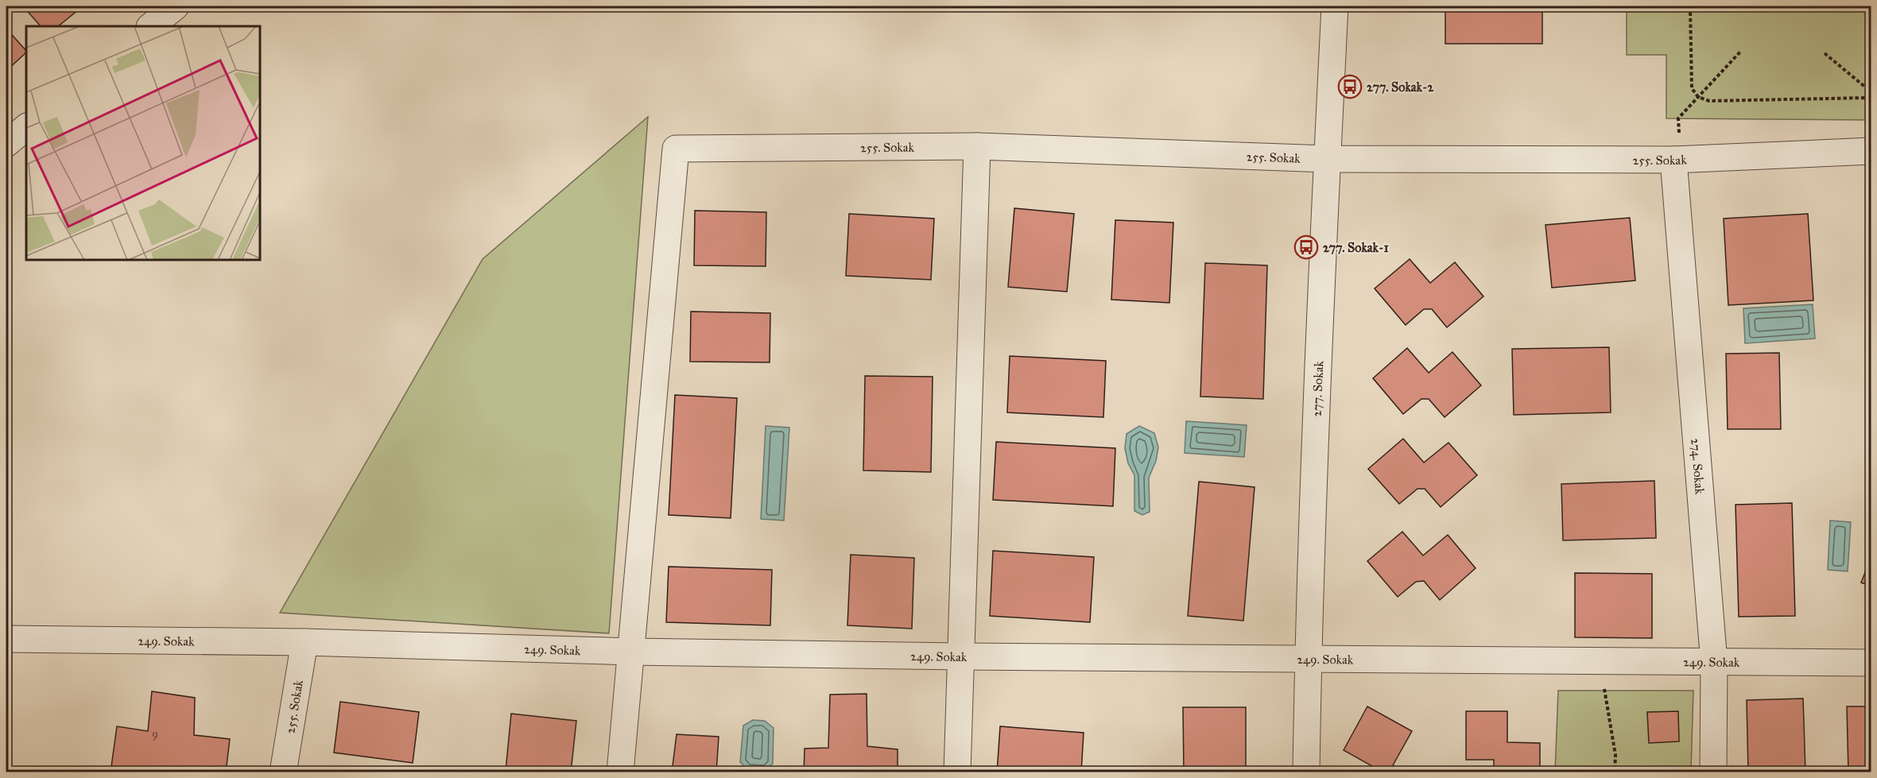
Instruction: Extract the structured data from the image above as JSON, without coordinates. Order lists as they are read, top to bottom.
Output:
{
  "streets": {
    "street": [
      "255. Sokak",
      "277. Sokak",
      "274. Sokak",
      "249. Sokak"
    ]
  },
  "crossings": [
    ["255. Sokak", "277. Sokak"],
    ["255. Sokak", "274. Sokak"],
    ["255. Sokak", "249. Sokak"],
    ["277. Sokak", "249. Sokak"],
    ["274. Sokak", "249. Sokak"]
  ],
  "places": {
    "bus stop": ["277. Sokak-2", "277. Sokak-1"]
  },
  "house_numbers": ["9"]
}
